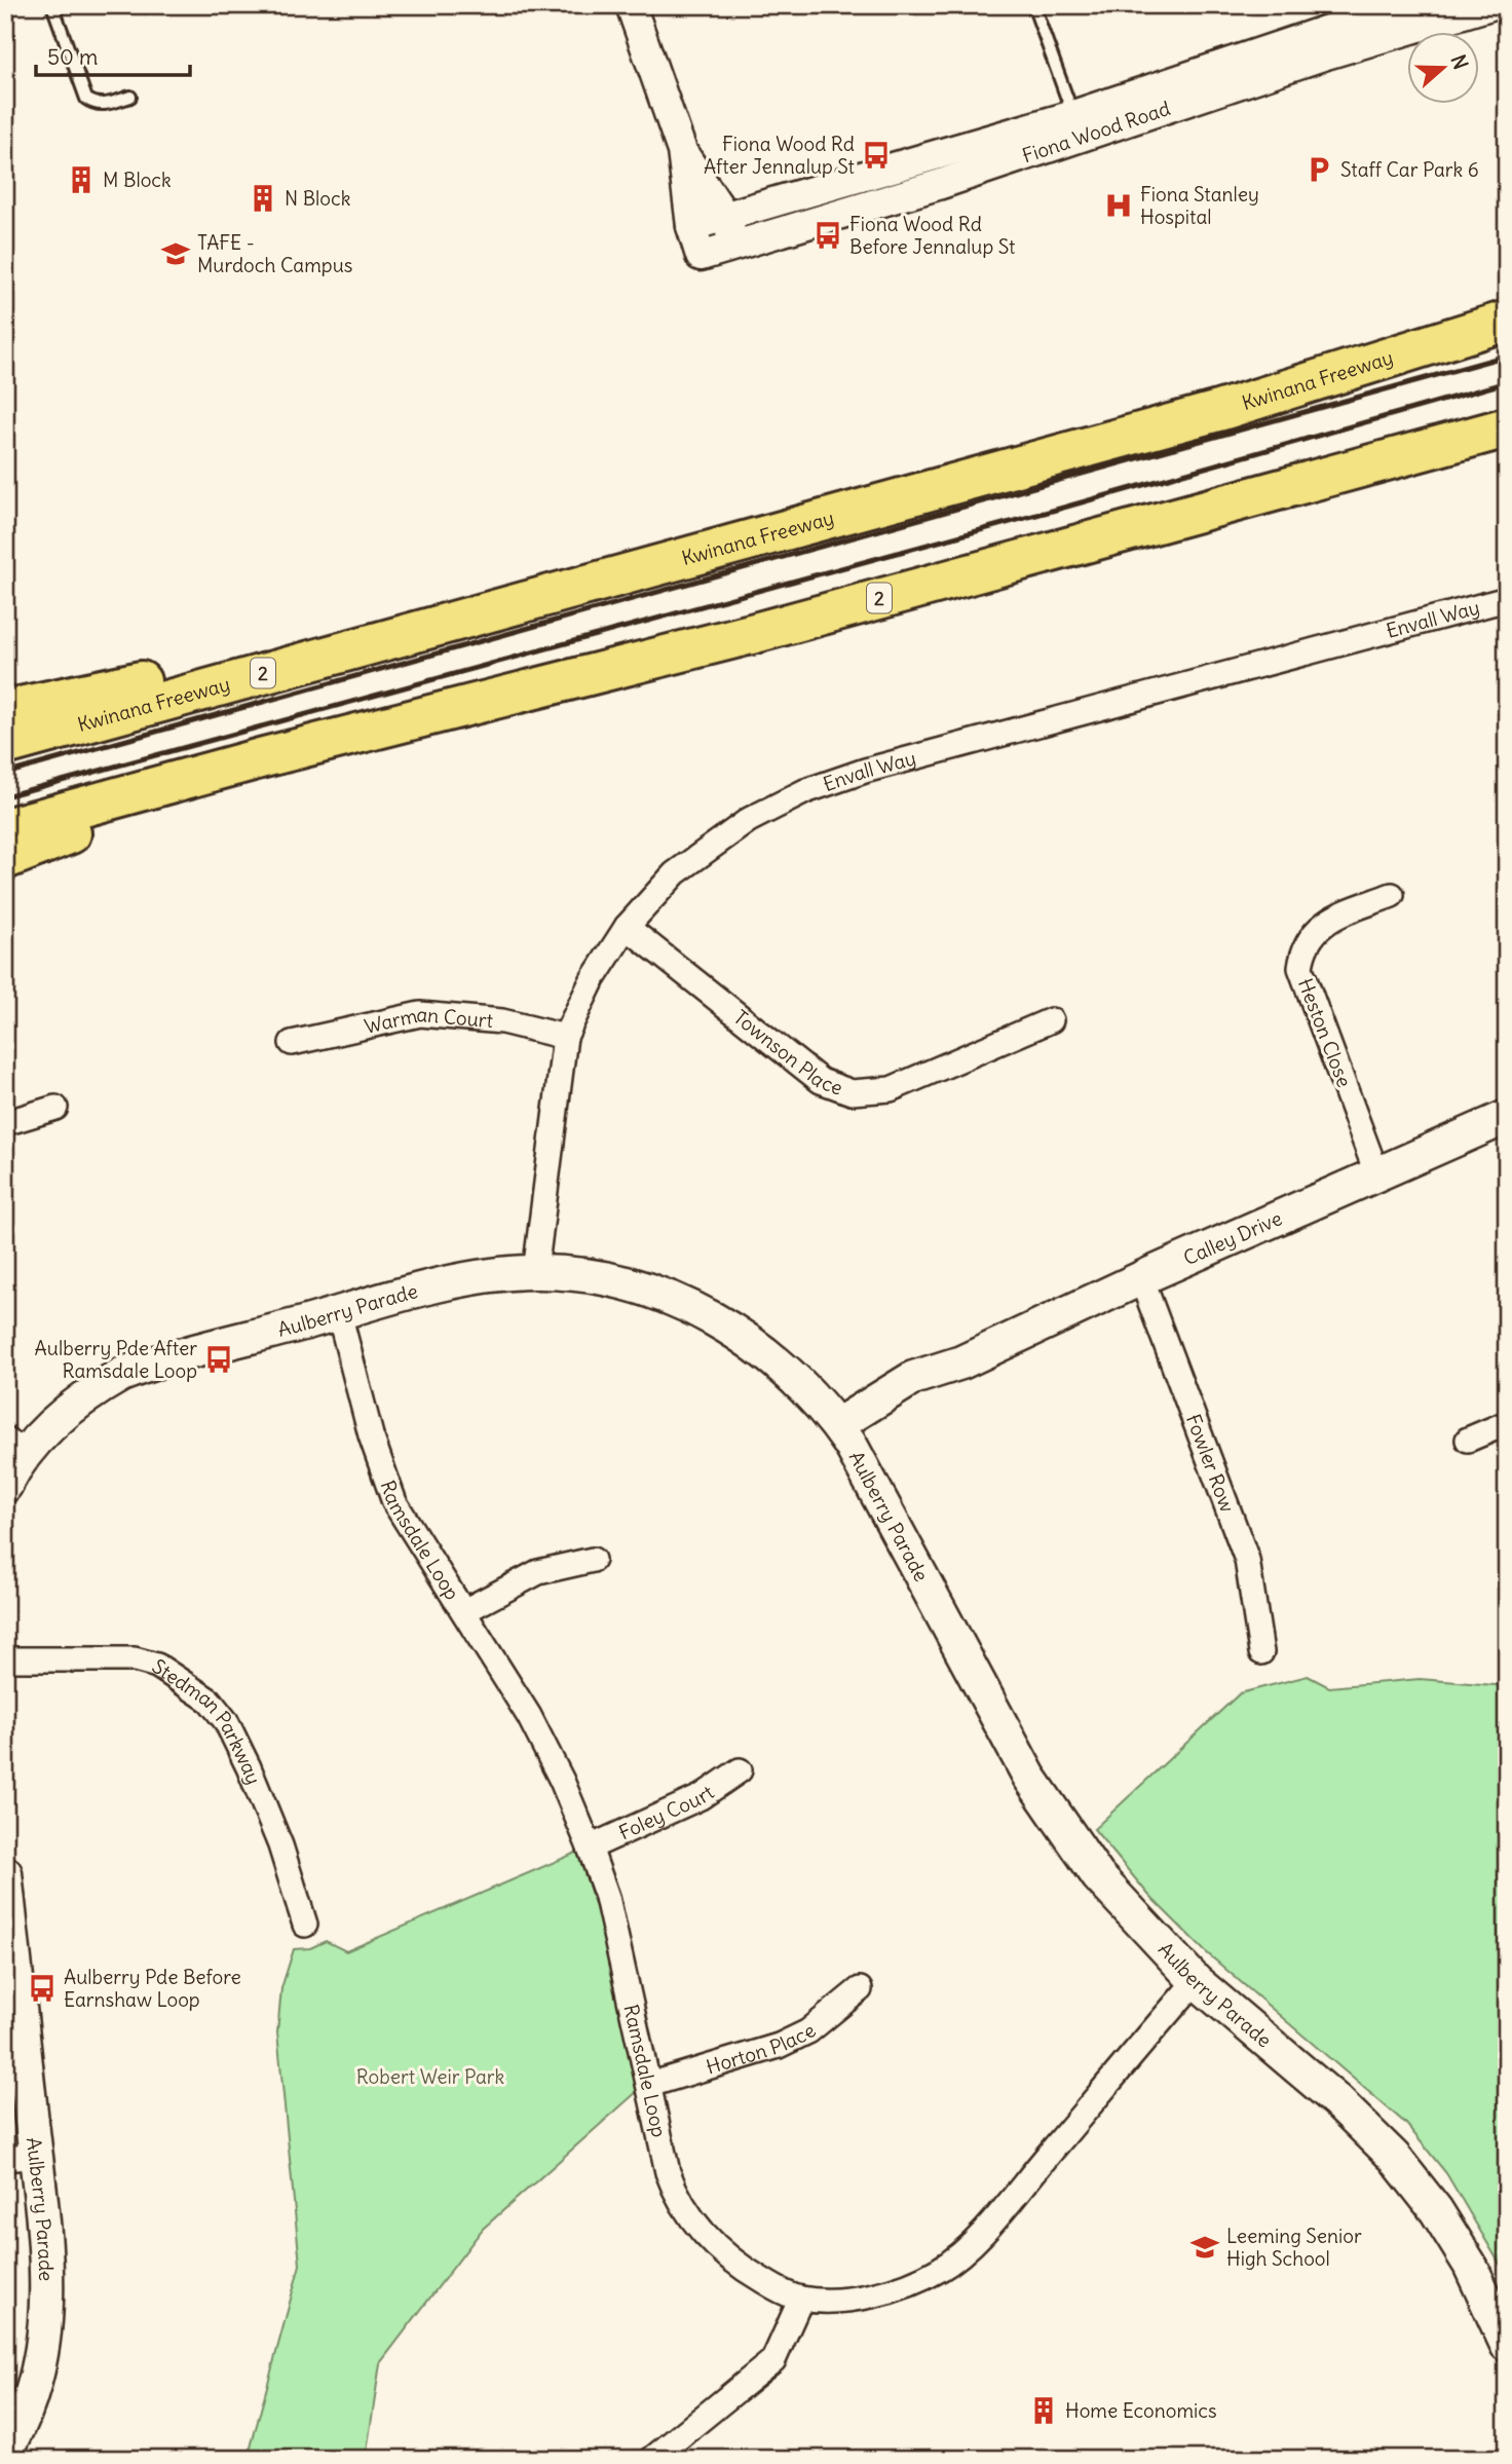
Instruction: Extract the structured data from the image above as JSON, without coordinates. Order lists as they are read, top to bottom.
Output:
{
  "streets": {
    "highway": ["Kwinana Freeway", "2"],
    "main road": ["Calley Drive", "Aulberry Parade"],
    "street": [
      "Fiona Wood Road",
      "Envall Way",
      "Warman Court",
      "Heston Close",
      "Townson Place",
      "Fowler Row",
      "Ramsdale Loop",
      "Stedman Parkway",
      "Foley Court",
      "Horton Place"
    ]
  },
  "crossings": [
    ["Envall Way", "Warman Court"],
    ["Envall Way", "Townson Place"],
    ["Envall Way", "Aulberry Parade"],
    ["Heston Close", "Calley Drive"],
    ["Calley Drive", "Aulberry Parade"],
    ["Calley Drive", "Fowler Row"],
    ["Aulberry Parade", "Ramsdale Loop"],
    ["Ramsdale Loop", "Foley Court"],
    ["Ramsdale Loop", "Horton Place"]
  ],
  "parks": ["Robert Weir Park"],
  "places": {
    "bus stop": [
      "Fiona Wood Rd After Jennalup St",
      "Fiona Wood Rd Before Jennalup St",
      "Aulberry Pde After Ramsdale Loop",
      "Aulberry Pde Before Earnshaw Loop"
    ],
    "parking": ["Staff Car Park 6"],
    "building": ["M Block", "N Block", "Home Economics"],
    "hospital": ["Fiona Stanley Hospital"],
    "school or university": ["TAFE - Murdoch Campus", "Leeming Senior High School"]
  },
  "scale_bar": "50 m",
  "north": "right"
}
